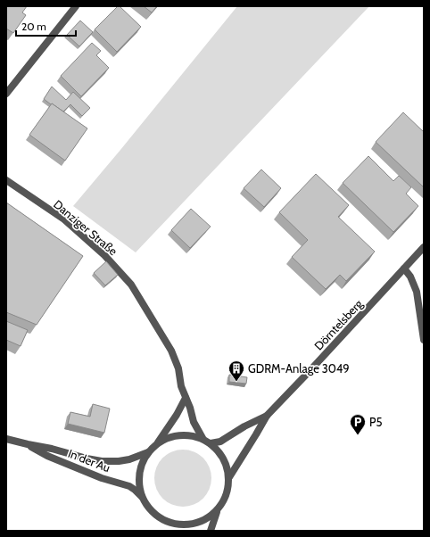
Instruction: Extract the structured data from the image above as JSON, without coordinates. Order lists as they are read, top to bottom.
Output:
{
  "streets": {
    "street": ["Danziger Straße", "Dörntelsberg", "In der Au"]
  },
  "crossings": [
    ["Danziger Straße", "Dörntelsberg"],
    ["Danziger Straße", "In der Au"],
    ["Dörntelsberg", "In der Au"]
  ],
  "places": {
    "building": ["GDRM-Anlage 3049"],
    "parking": ["P5"]
  },
  "scale_bar": "20 m"
}
